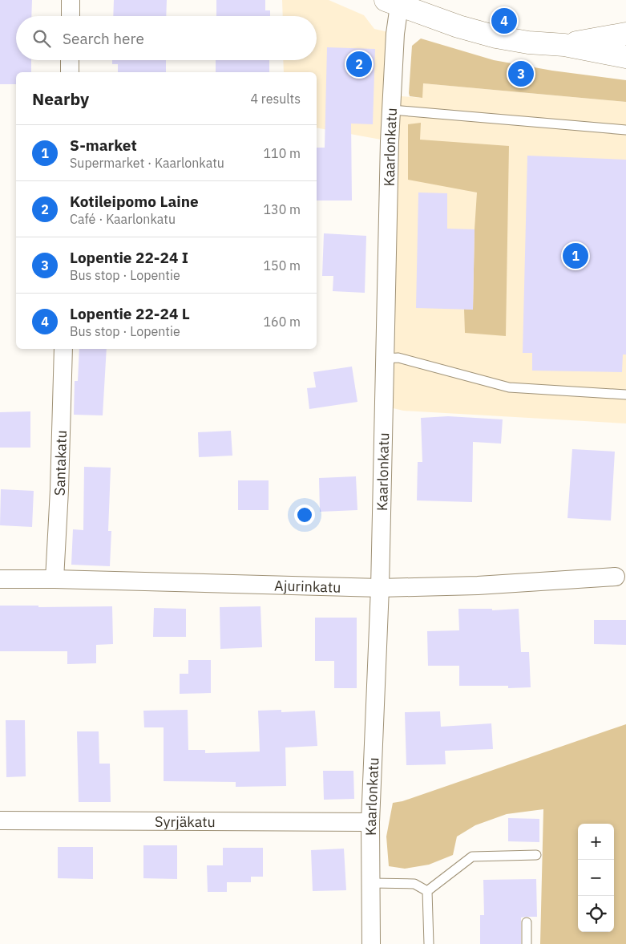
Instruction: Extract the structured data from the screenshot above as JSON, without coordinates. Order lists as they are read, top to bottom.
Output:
{
  "streets": {
    "street": [
      "Kaarlonkatu",
      "Santakatu",
      "Ajurinkatu",
      "Syrjäkatu"
    ]
  },
  "crossings": [
    ["Kaarlonkatu", "Ajurinkatu"],
    ["Kaarlonkatu", "Syrjäkatu"],
    ["Santakatu", "Ajurinkatu"]
  ],
  "page": {
    "pins": [
      "4",
      "2",
      "3",
      "1"
    ],
    "search": "Search here",
    "heading": ["Nearby", "4 results"],
    "list": [
      {
        "mark": "1",
        "name": "S-market",
        "note": "Supermarket · Kaarlonkatu",
        "value": "110 m"
      },
      {
        "mark": "2",
        "name": "Kotileipomo Laine",
        "note": "Café · Kaarlonkatu",
        "value": "130 m"
      },
      {
        "mark": "3",
        "name": "Lopentie 22-24 I",
        "note": "Bus stop · Lopentie",
        "value": "150 m"
      },
      {
        "mark": "4",
        "name": "Lopentie 22-24 L",
        "note": "Bus stop · Lopentie",
        "value": "160 m"
      }
    ],
    "map_buttons": ["+", "−"]
  }
}
